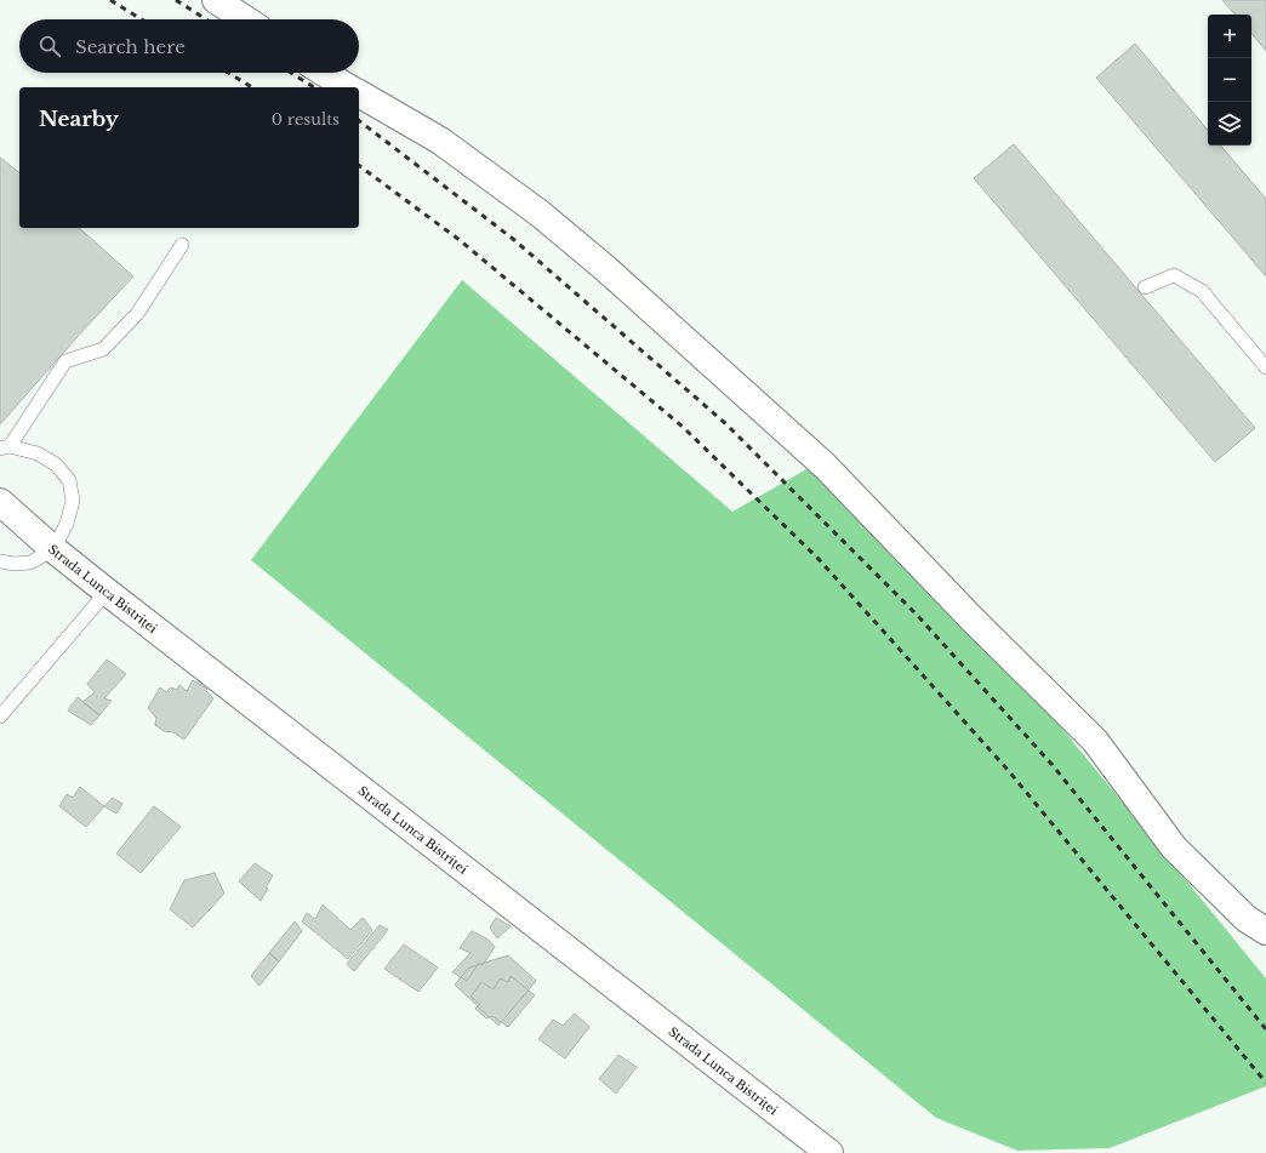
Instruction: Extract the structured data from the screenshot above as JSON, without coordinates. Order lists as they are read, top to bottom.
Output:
{
  "streets": {
    "street": ["Strada Lunca Bistriței"]
  },
  "page": {
    "map_buttons": ["+", "−"],
    "search": "Search here",
    "heading": ["Nearby", "0 results"]
  }
}
